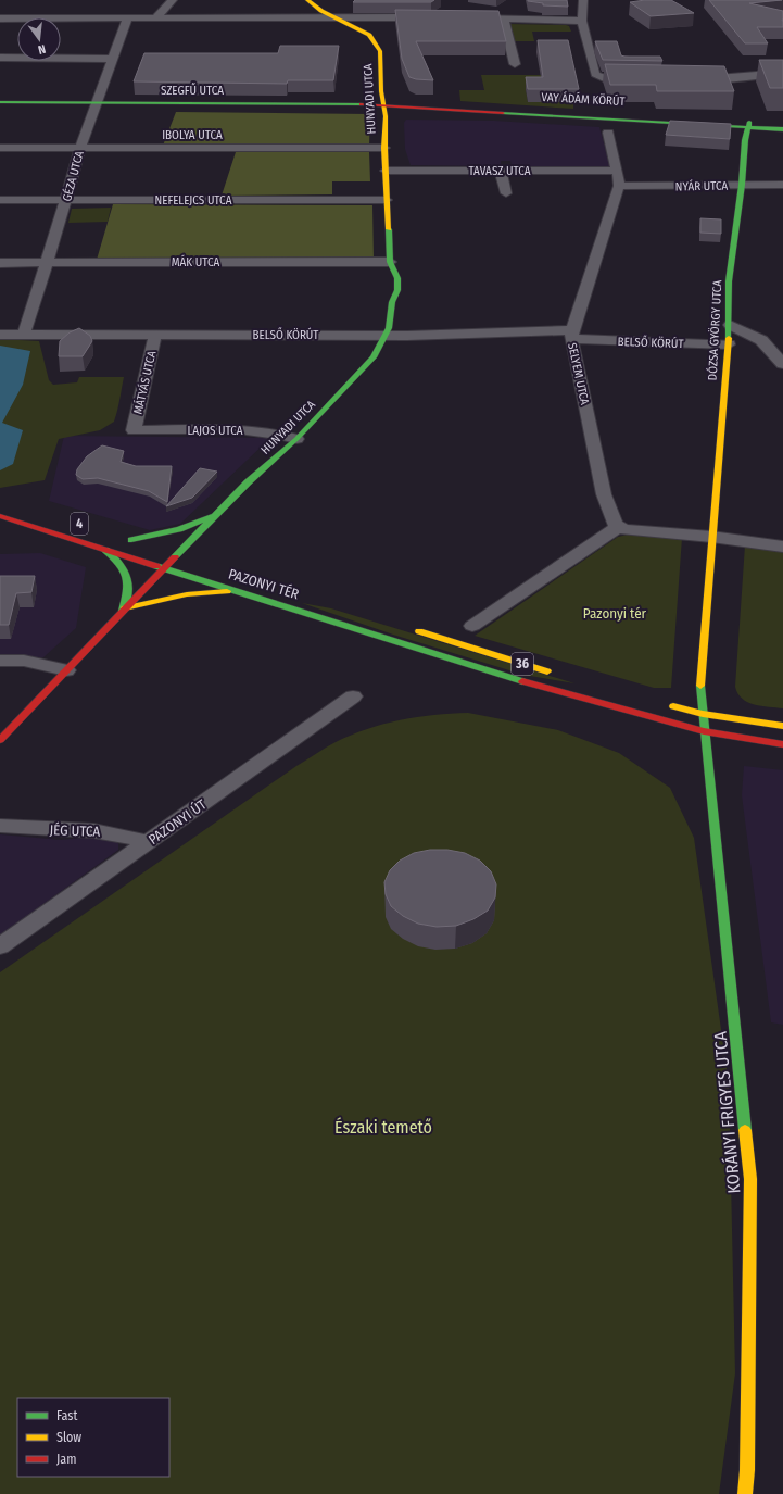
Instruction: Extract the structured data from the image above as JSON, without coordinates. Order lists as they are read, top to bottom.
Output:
{
  "streets": {
    "street": [
      "SZEGFŰ UTCA",
      "HUNYADI UTCA",
      "VAY ÁDÁM KÖRÚT",
      "IBOLYA UTCA",
      "TAVASZ UTCA",
      "GÉZA UTCA",
      "NYÁR UTCA",
      "NEFELEJCS UTCA",
      "MÁK UTCA",
      "DÓZSA GYÖRGY UTCA",
      "BELSŐ KÖRÚT",
      "SELYEM UTCA",
      "MÁTYÁS UTCA",
      "LAJOS UTCA",
      "4",
      "PAZONYI TÉR",
      "36",
      "PAZONYI ÚT",
      "JÉG UTCA",
      "KORÁNYI FRIGYES UTCA"
    ]
  },
  "crossings": [
    ["SZEGFŰ UTCA", "HUNYADI UTCA"],
    ["SZEGFŰ UTCA", "VAY ÁDÁM KÖRÚT"],
    ["SZEGFŰ UTCA", "GÉZA UTCA"],
    ["HUNYADI UTCA", "VAY ÁDÁM KÖRÚT"],
    ["HUNYADI UTCA", "IBOLYA UTCA"],
    ["HUNYADI UTCA", "TAVASZ UTCA"],
    ["HUNYADI UTCA", "NEFELEJCS UTCA"],
    ["HUNYADI UTCA", "MÁK UTCA"],
    ["HUNYADI UTCA", "BELSŐ KÖRÚT"],
    ["HUNYADI UTCA", "LAJOS UTCA"],
    ["HUNYADI UTCA", "4"],
    ["VAY ÁDÁM KÖRÚT", "DÓZSA GYÖRGY UTCA"],
    ["IBOLYA UTCA", "GÉZA UTCA"],
    ["GÉZA UTCA", "NEFELEJCS UTCA"],
    ["GÉZA UTCA", "MÁK UTCA"],
    ["GÉZA UTCA", "BELSŐ KÖRÚT"],
    ["NYÁR UTCA", "DÓZSA GYÖRGY UTCA"],
    ["NYÁR UTCA", "SELYEM UTCA"],
    ["DÓZSA GYÖRGY UTCA", "BELSŐ KÖRÚT"],
    ["BELSŐ KÖRÚT", "SELYEM UTCA"],
    ["BELSŐ KÖRÚT", "MÁTYÁS UTCA"],
    ["MÁTYÁS UTCA", "LAJOS UTCA"],
    ["4", "36"],
    ["PAZONYI TÉR", "36"],
    ["PAZONYI TÉR", "KORÁNYI FRIGYES UTCA"],
    ["36", "KORÁNYI FRIGYES UTCA"],
    ["PAZONYI ÚT", "JÉG UTCA"]
  ],
  "parks": ["Pazonyi tér", "Északi temető"],
  "legend": ["Fast", "Slow", "Jam"],
  "north": "bottom"
}
